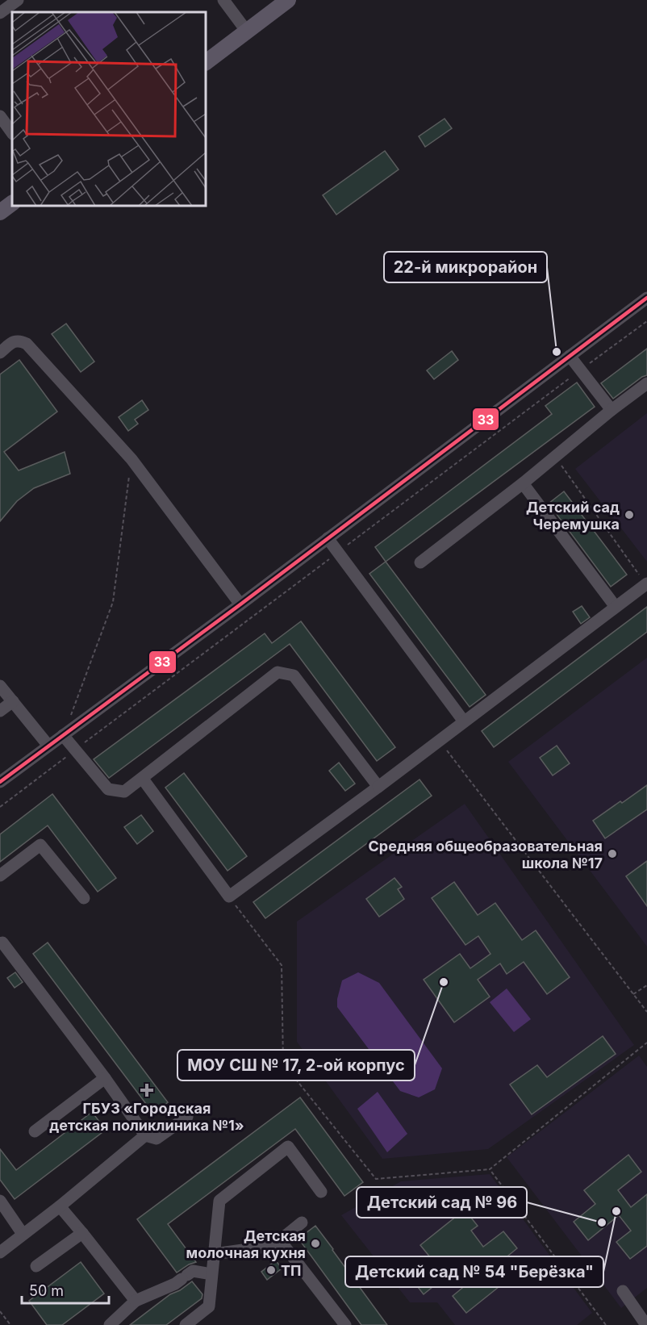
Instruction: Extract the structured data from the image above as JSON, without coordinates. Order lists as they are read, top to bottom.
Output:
{
  "places": {
    "other": [
      "22-й микрорайон",
      "Детский сад Черемушка",
      "Средняя общеобразовательная школа №17",
      "МОУ СШ № 17, 2-ой корпус",
      "Детский сад № 54 \"Берёзка\"",
      "Детский сад № 96",
      "Детская молочная кухня",
      "ТП"
    ],
    "health": ["ГБУЗ «Городская детская поликлиника №1»"]
  },
  "lines": ["transit line 33"],
  "scale_bar": "50 m"
}
